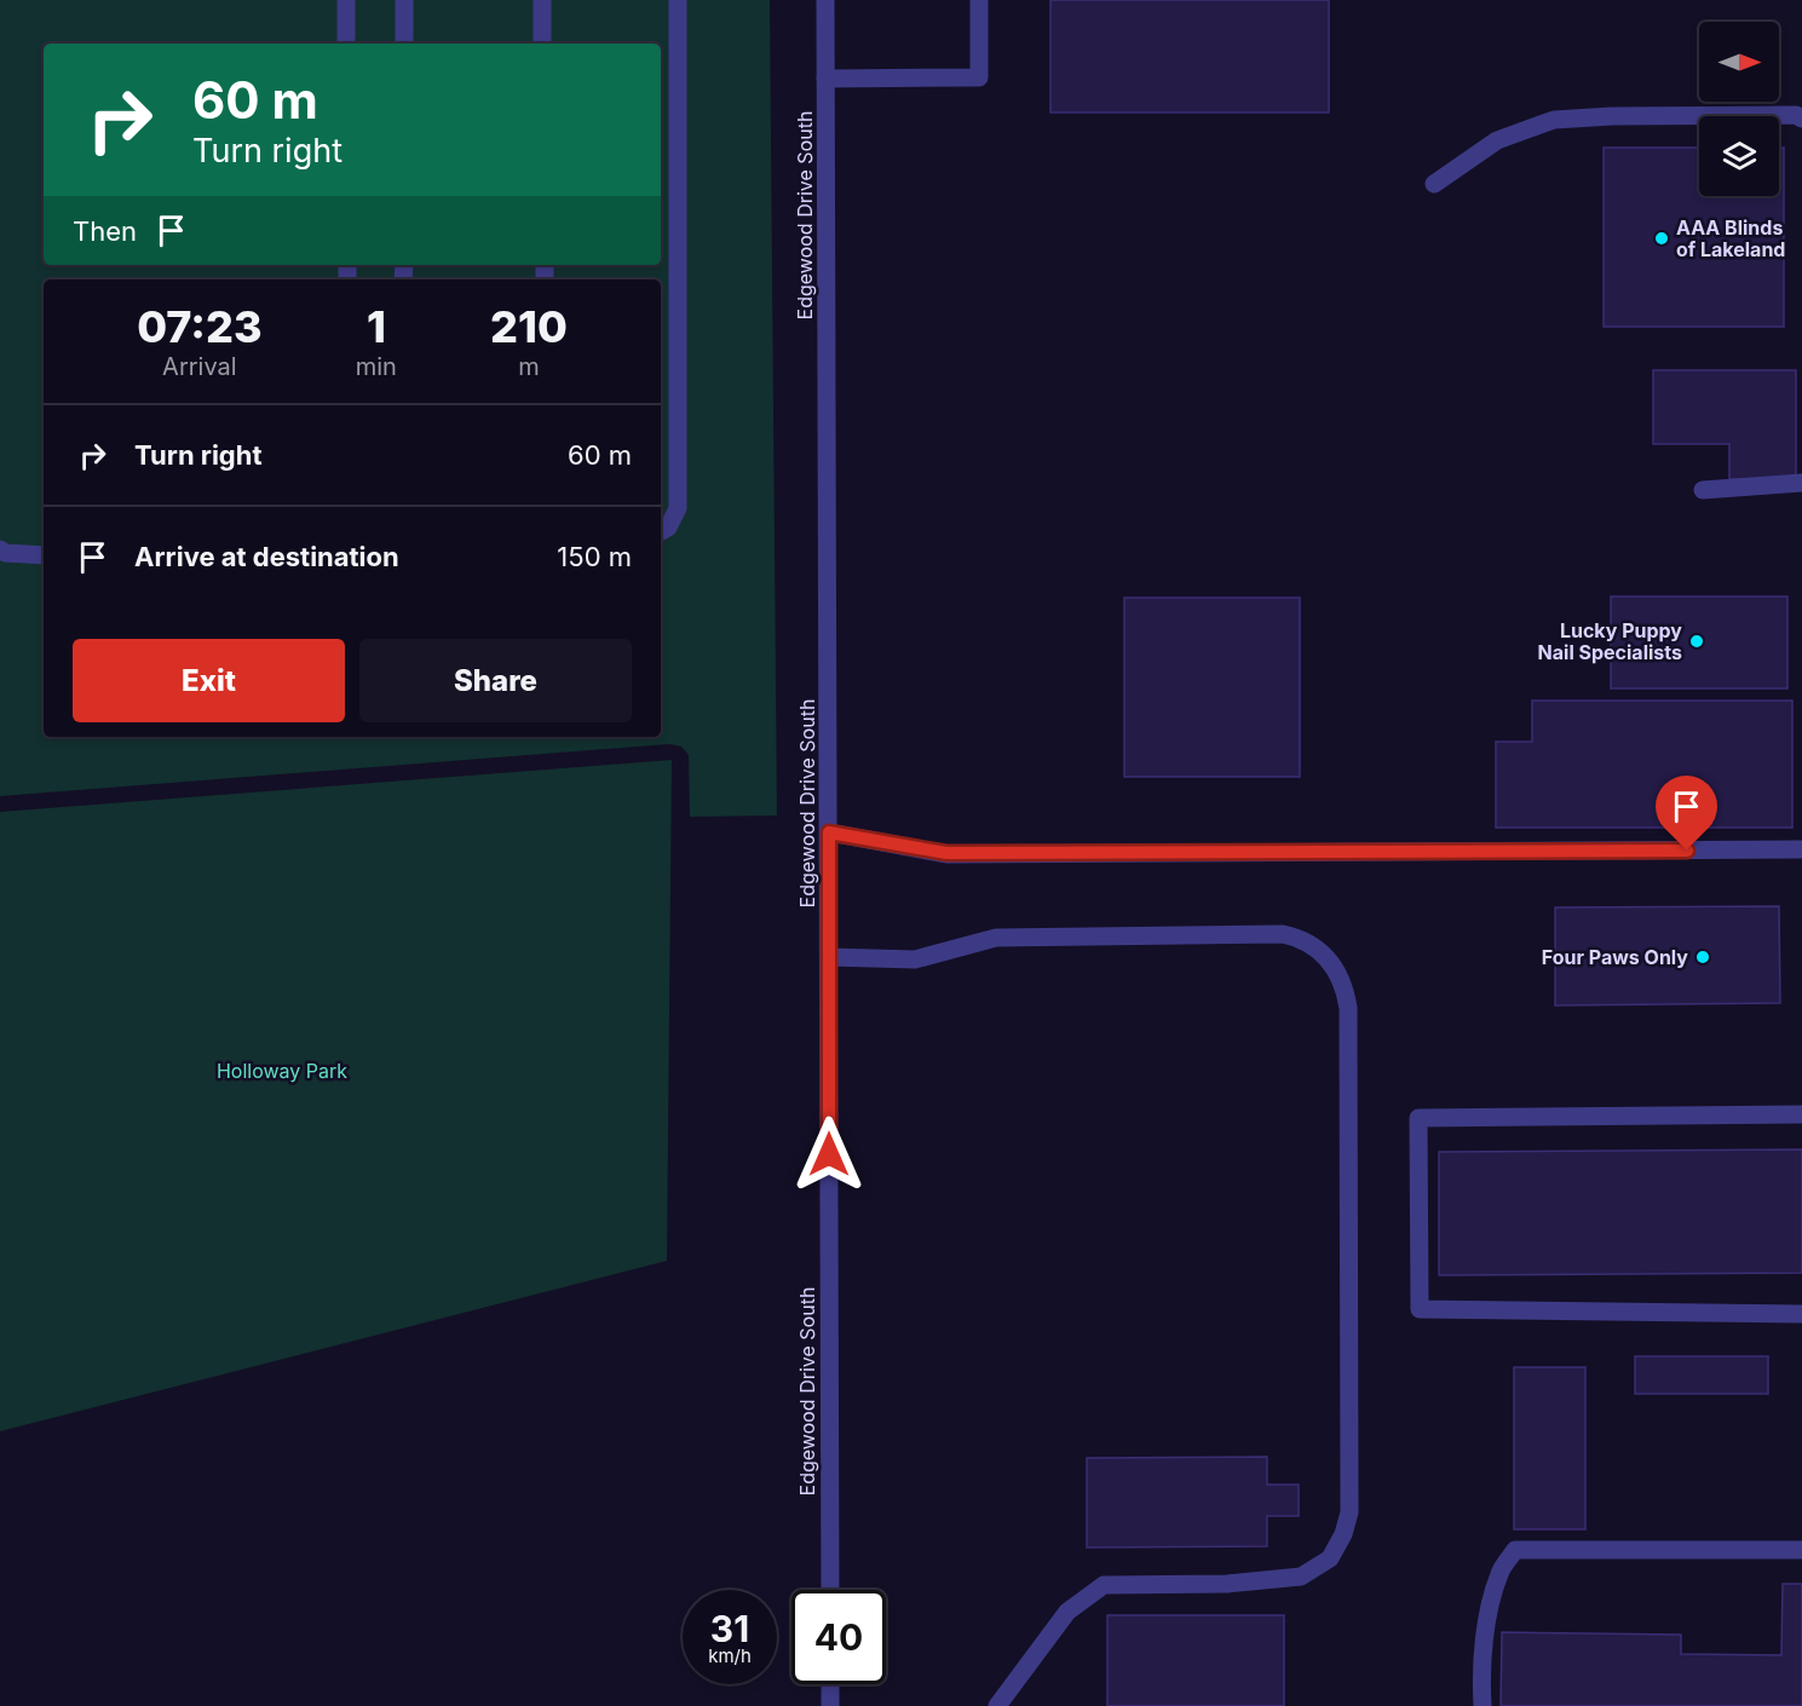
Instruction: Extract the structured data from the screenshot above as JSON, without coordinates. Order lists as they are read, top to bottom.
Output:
{
  "streets": {
    "street": ["Edgewood Drive South"]
  },
  "parks": ["Holloway Park"],
  "places": ["AAA Blinds of Lakeland", "Lucky Puppy Nail Specialists", "Four Paws Only"],
  "north": "right",
  "page": {
    "turn": ["60 m", "Turn right"],
    "then": "Then",
    "eta": [
      "07:23",
      "Arrival",
      "1",
      "min",
      "210",
      "m"
    ],
    "list": [
      {
        "name": "Turn right",
        "value": "60 m"
      },
      {
        "name": "Arrive at destination",
        "value": "150 m"
      }
    ],
    "buttons": ["Exit", "Share"],
    "speed": "31 km/h",
    "limit": "40"
  }
}
